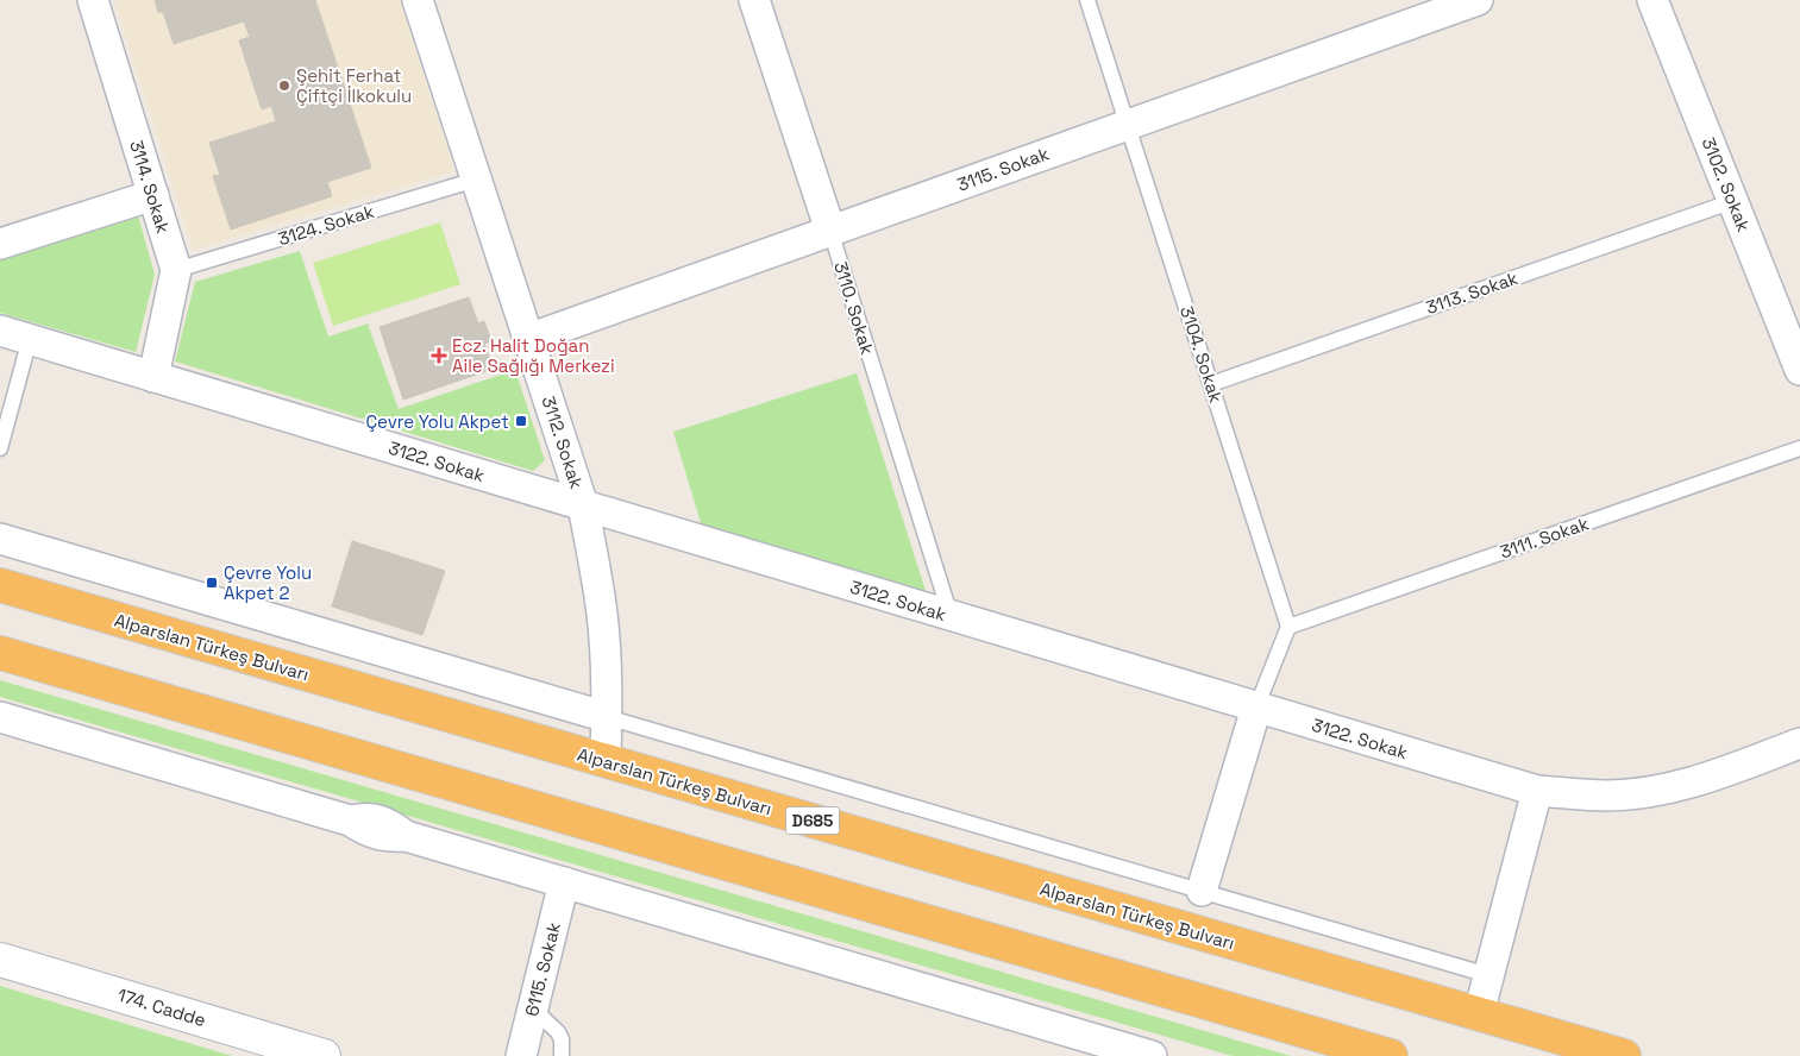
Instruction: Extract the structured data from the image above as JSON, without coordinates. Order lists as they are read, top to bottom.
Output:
{
  "streets": {
    "highway": ["Alparslan Türkeş Bulvarı", "D685"],
    "street": [
      "3115. Sokak",
      "3102. Sokak",
      "3114. Sokak",
      "3110. Sokak",
      "3112. Sokak",
      "3122. Sokak",
      "6115. Sokak",
      "174. Cadde"
    ],
    "lane": [
      "3124. Sokak",
      "3113. Sokak",
      "3104. Sokak",
      "3111. Sokak"
    ]
  },
  "crossings": [
    ["3115. Sokak", "3110. Sokak"],
    ["3115. Sokak", "3104. Sokak"],
    ["3115. Sokak", "3112. Sokak"],
    ["3102. Sokak", "3113. Sokak"],
    ["3114. Sokak", "3124. Sokak"],
    ["3114. Sokak", "3122. Sokak"],
    ["3124. Sokak", "3112. Sokak"],
    ["3113. Sokak", "3104. Sokak"],
    ["3110. Sokak", "3122. Sokak"],
    ["3104. Sokak", "3111. Sokak"],
    ["3112. Sokak", "3122. Sokak"],
    ["3112. Sokak", "Alparslan Türkeş Bulvarı"]
  ],
  "places": {
    "other": ["Şehit Ferhat Çiftçi İlkokulu"],
    "health": ["Ecz. Halit Doğan Aile Sağlığı Merkezi"],
    "transit": ["Çevre Yolu Akpet", "Çevre Yolu Akpet 2"]
  }
}
